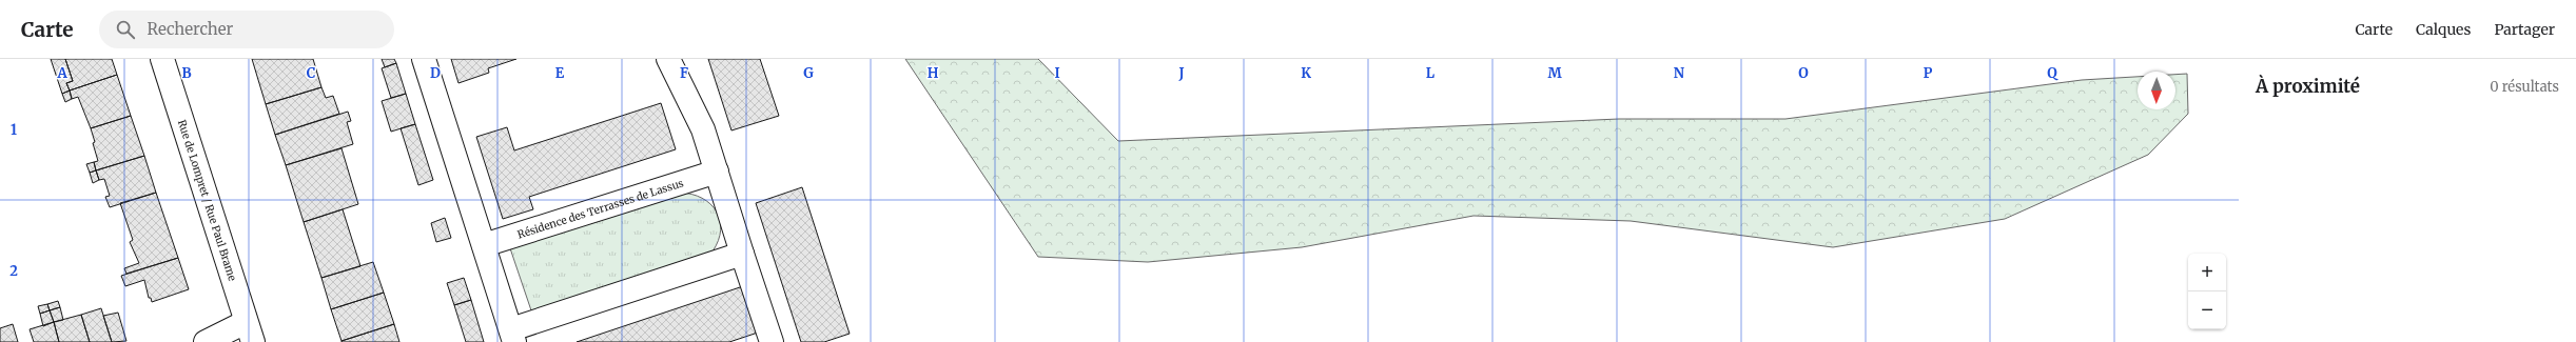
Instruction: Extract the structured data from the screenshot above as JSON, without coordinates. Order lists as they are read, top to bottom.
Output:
{
  "streets": {
    "street": ["Rue de Lompret / Rue Paul Brame", "Résidence des Terrasses de Lassus"]
  },
  "north": "bottom",
  "page": {
    "header": "Carte",
    "search": "Rechercher",
    "nav": ["Carte", "Calques", "Partager"],
    "heading": ["À proximité", "0 résultats"],
    "map_buttons": ["+", "−"]
  },
  "grid": {
    "columns": [
      "A",
      "B",
      "C",
      "D",
      "E",
      "F",
      "G",
      "H",
      "I",
      "J",
      "K",
      "L",
      "M",
      "N",
      "O",
      "P",
      "Q"
    ],
    "rows": ["1", "2"]
  }
}
